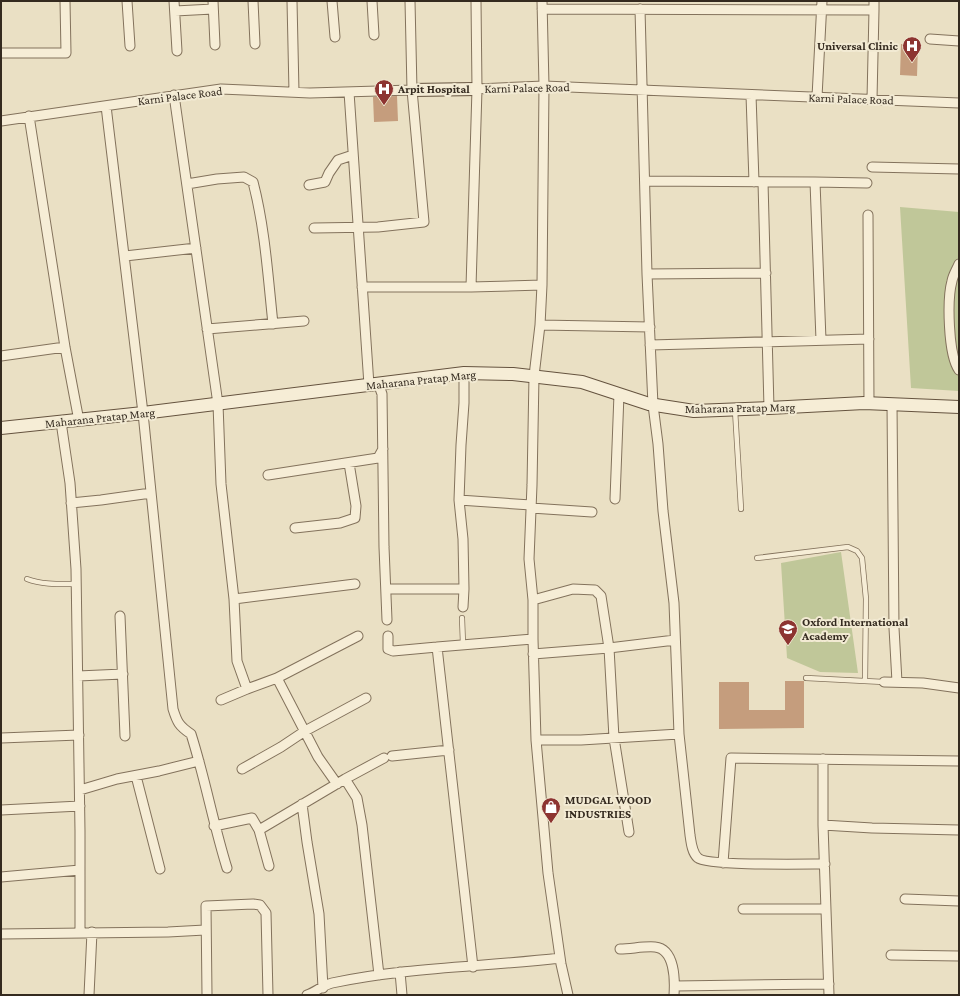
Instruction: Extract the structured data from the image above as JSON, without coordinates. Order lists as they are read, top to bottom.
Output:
{
  "streets": {
    "street": ["Karni Palace Road", "Maharana Pratap Marg"]
  },
  "places": {
    "hospital": ["Universal Clinic", "Arpit Hospital"],
    "school or university": ["Oxford International Academy"],
    "shop": ["MUDGAL WOOD INDUSTRIES"]
  }
}
